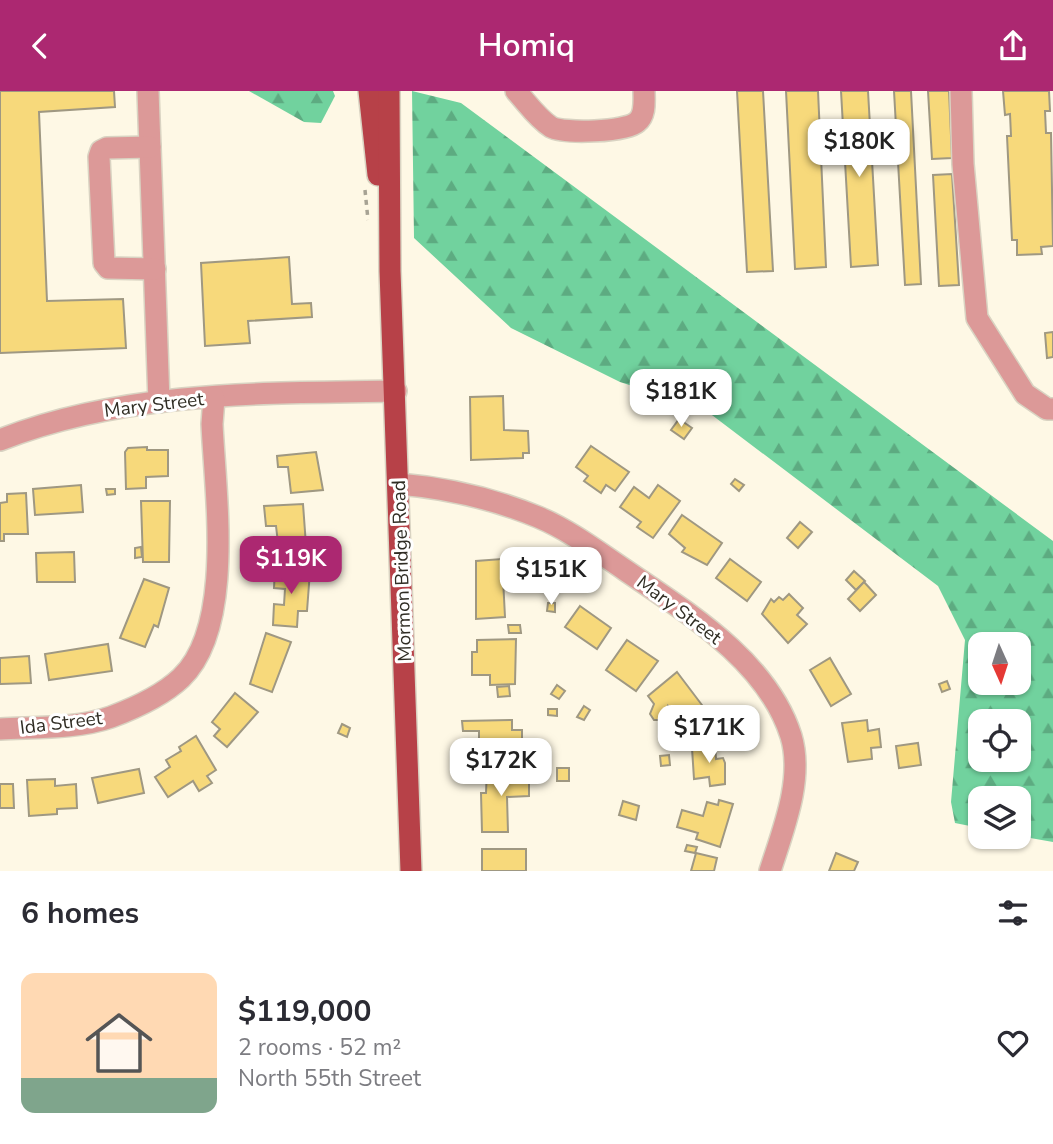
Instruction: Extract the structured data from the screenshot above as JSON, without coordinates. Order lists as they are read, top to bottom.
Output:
{
  "streets": {
    "main road": ["Mormon Bridge Road"],
    "street": ["Mary Street", "Ida Street"]
  },
  "crossings": [
    ["Mary Street", "Mormon Bridge Road"],
    ["Mary Street", "Ida Street"]
  ],
  "north": "bottom",
  "page": {
    "header": "Homiq",
    "price": [
      "$180K",
      "$181K",
      "$119K",
      "$151K",
      "$171K",
      "$172K"
    ],
    "heading": "6 homes",
    "list": [
      {
        "name": "$119,000",
        "note": "2 rooms · 52 m² · North 55th Street"
      }
    ]
  }
}
